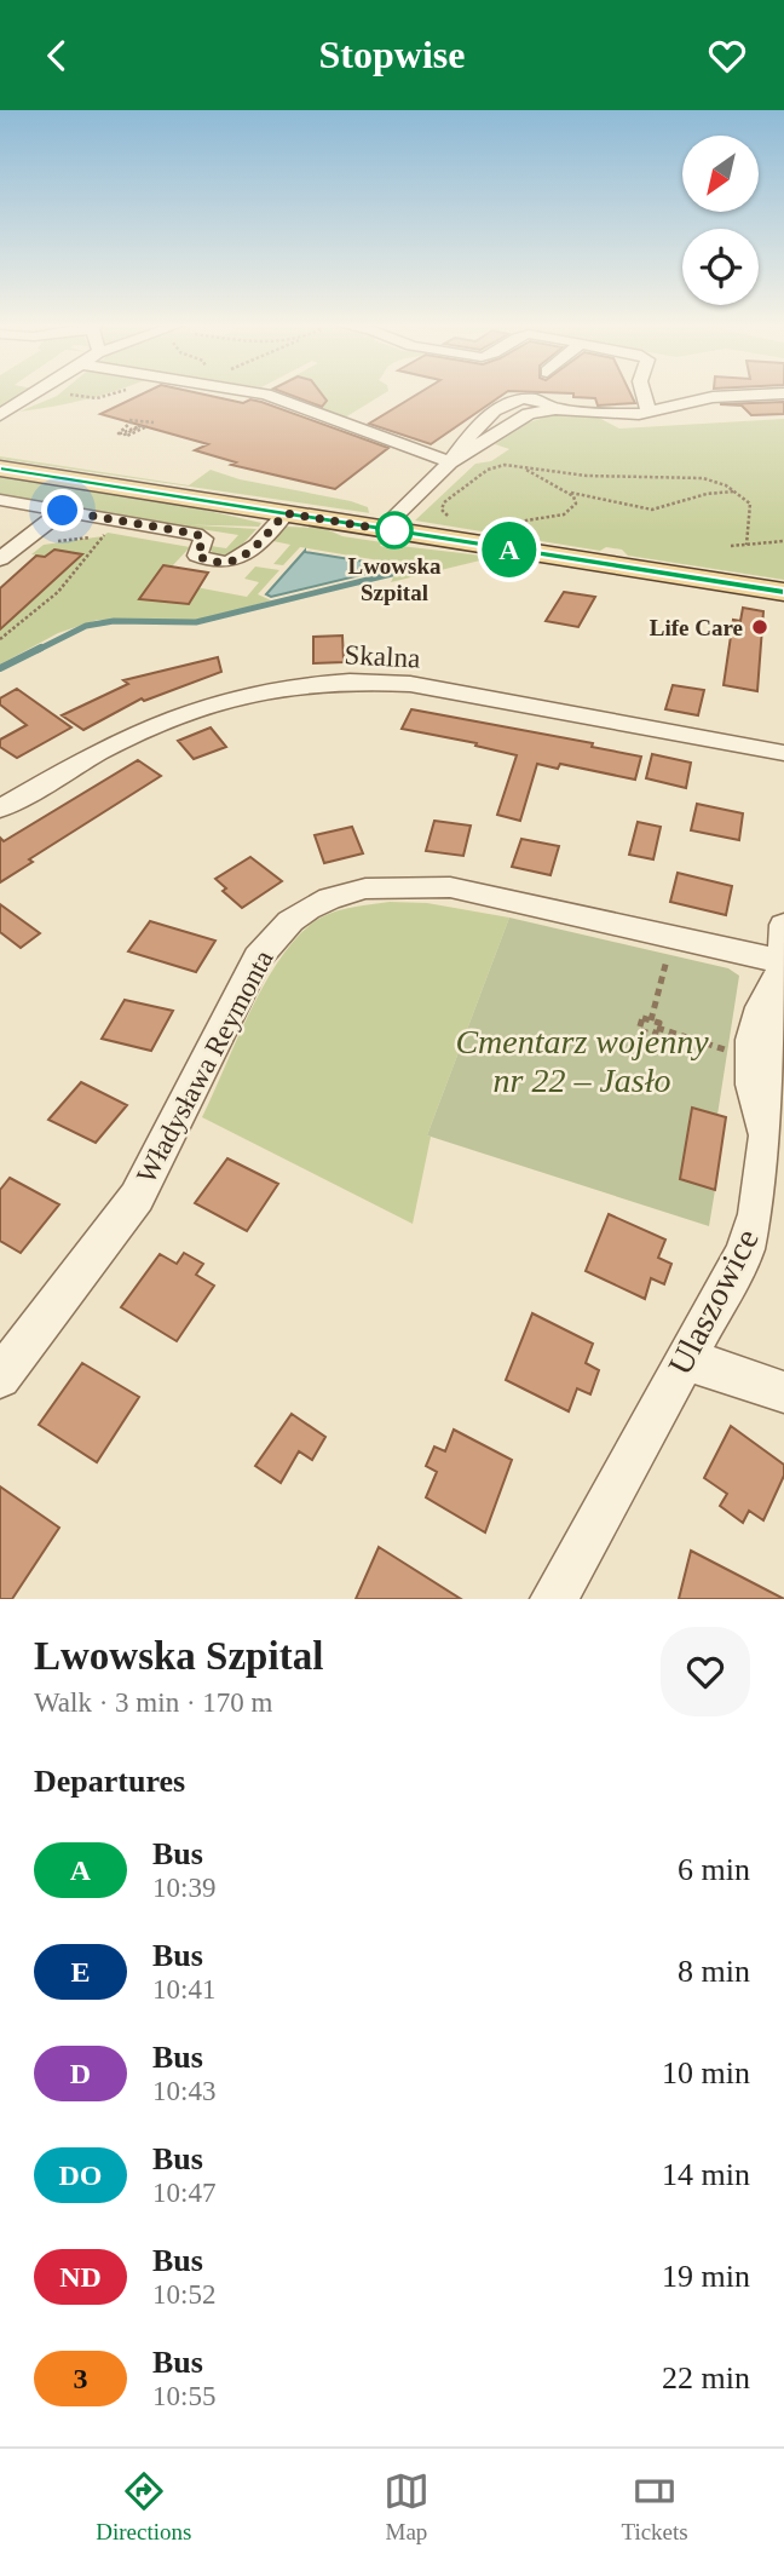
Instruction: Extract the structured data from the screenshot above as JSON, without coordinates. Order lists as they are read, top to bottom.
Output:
{
  "streets": {
    "street": ["Skalna", "Władysława Reymonta", "Ulaszowice"]
  },
  "crossings": [
    ["Władysława Reymonta", "Ulaszowice"]
  ],
  "parks": ["Cmentarz wojenny nr 22 – Jasło"],
  "places": ["Lwowska Szpital", "Life Care"],
  "lines": ["bus line A"],
  "north": "bottom left",
  "page": {
    "header": "Stopwise",
    "on_map": "A",
    "heading": [
      ["Lwowska Szpital", "Walk · 3 min · 170 m"],
      "Departures"
    ],
    "list": [
      {
        "mark": "A",
        "name": "Bus",
        "note": "10:39",
        "value": "6 min"
      },
      {
        "mark": "E",
        "name": "Bus",
        "note": "10:41",
        "value": "8 min"
      },
      {
        "mark": "D",
        "name": "Bus",
        "note": "10:43",
        "value": "10 min"
      },
      {
        "mark": "DO",
        "name": "Bus",
        "note": "10:47",
        "value": "14 min"
      },
      {
        "mark": "ND",
        "name": "Bus",
        "note": "10:52",
        "value": "19 min"
      },
      {
        "mark": "3",
        "name": "Bus",
        "note": "10:55",
        "value": "22 min"
      }
    ],
    "tabs": ["Directions", "Map", "Tickets"]
  }
}
